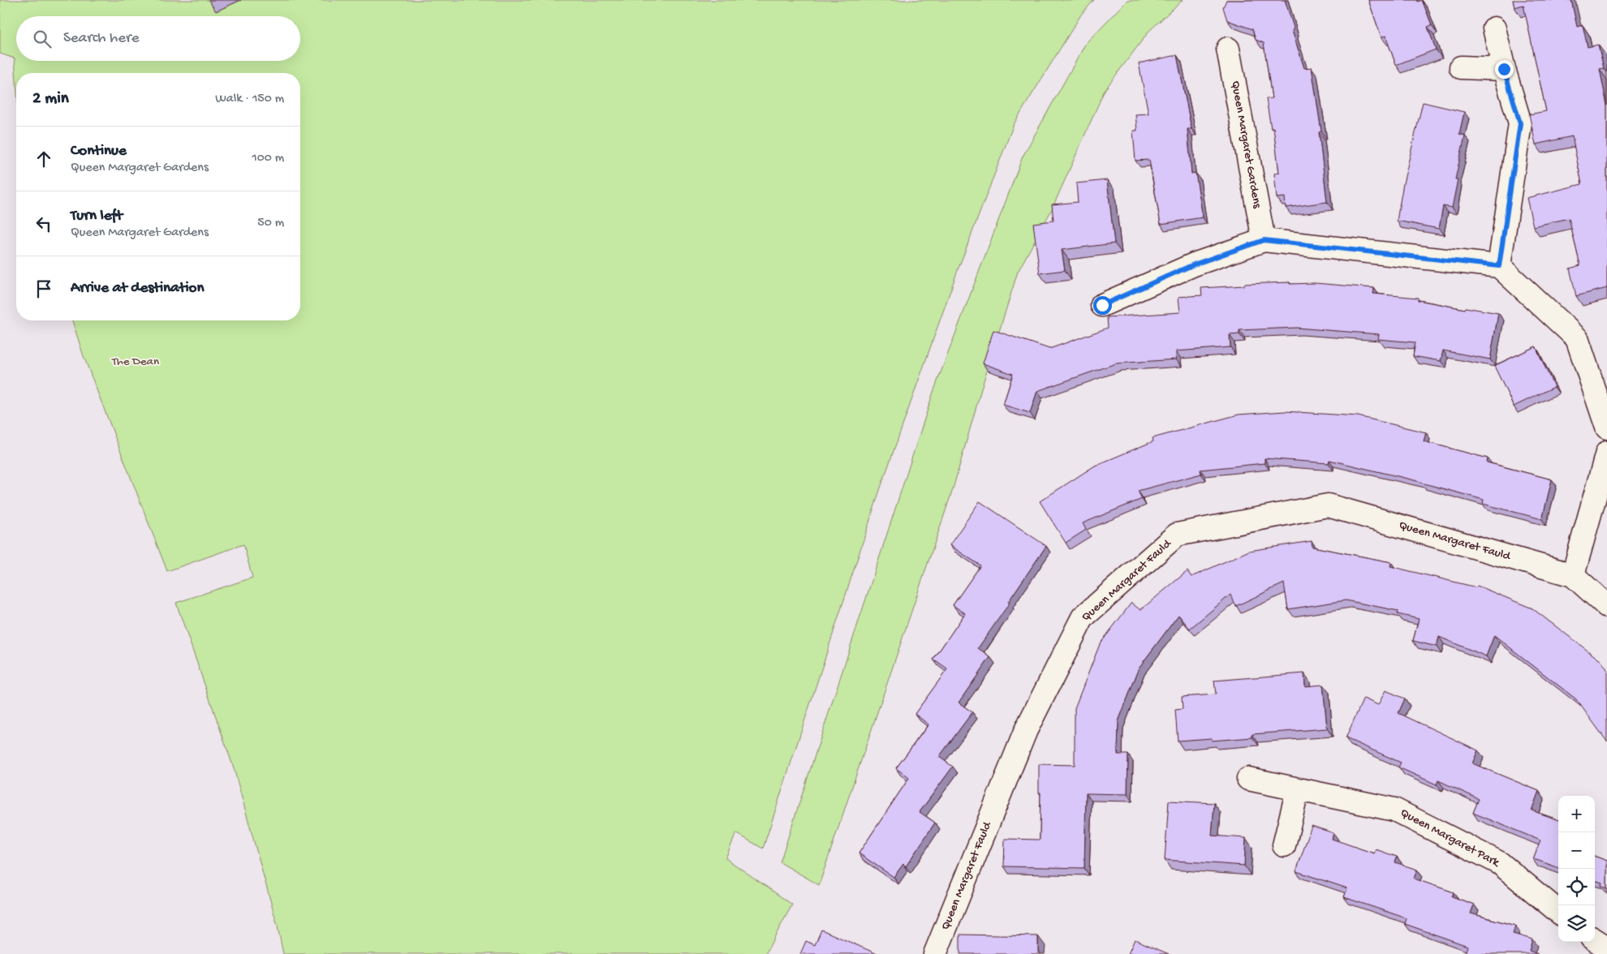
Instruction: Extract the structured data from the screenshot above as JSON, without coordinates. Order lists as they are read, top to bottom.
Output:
{
  "streets": {
    "street": ["Queen Margaret Gardens", "Queen Margaret Fauld", "Queen Margaret Park"]
  },
  "parks": ["The Dean"],
  "page": {
    "search": "Search here",
    "heading": ["2 min", "Walk · 150 m"],
    "list": [
      ["Continue", "Queen Margaret Gardens", "100 m"],
      ["Turn left", "Queen Margaret Gardens", "50 m"],
      "Arrive at destination"
    ],
    "map_buttons": ["+", "−"]
  }
}
